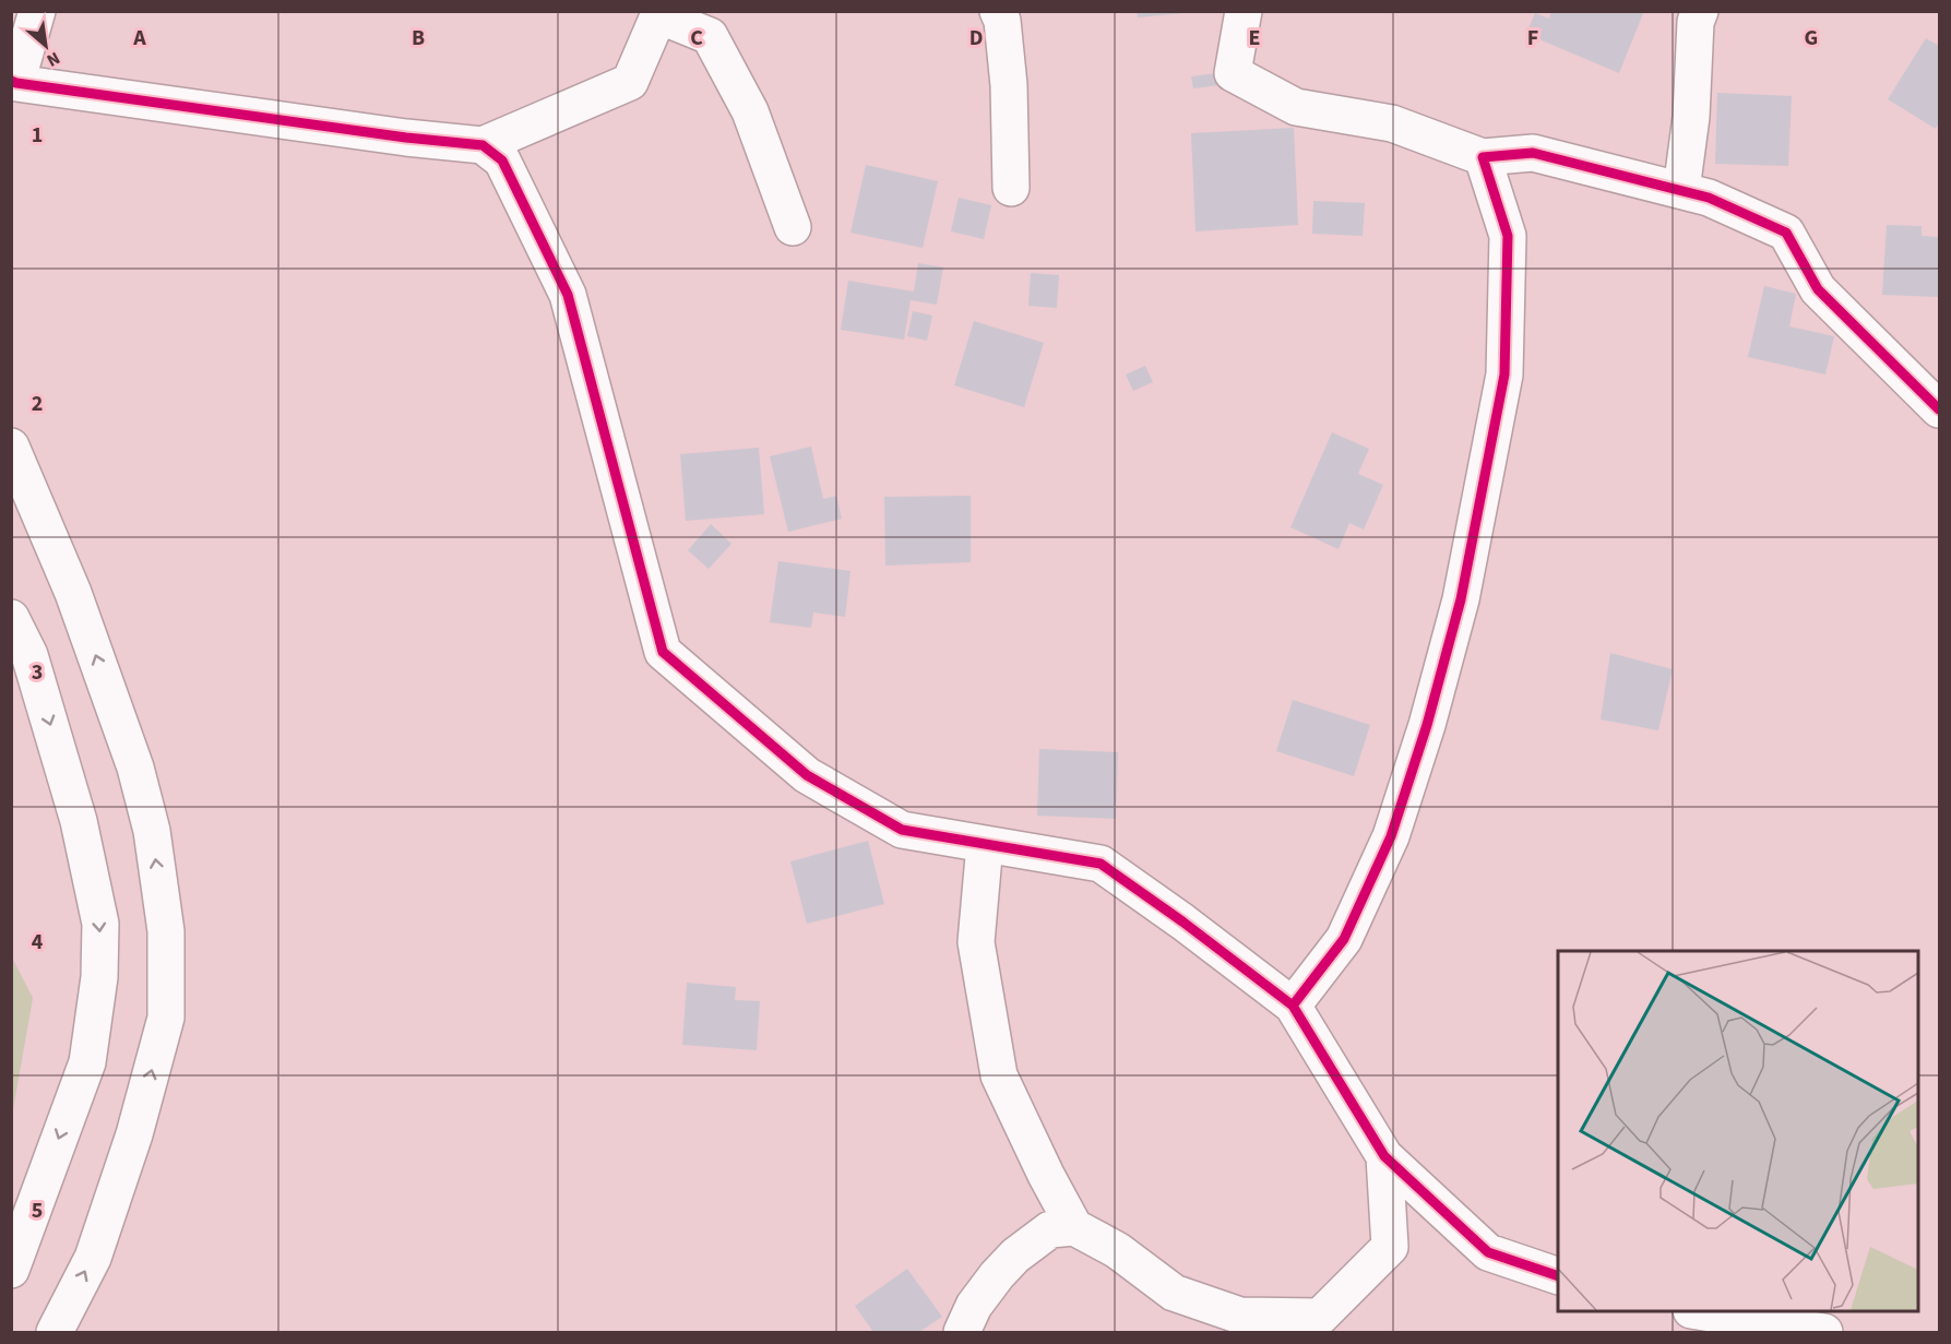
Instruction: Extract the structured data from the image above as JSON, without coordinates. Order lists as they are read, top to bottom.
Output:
{
  "north": "bottom right",
  "grid": {
    "columns": [
      "A",
      "B",
      "C",
      "D",
      "E",
      "F",
      "G"
    ],
    "rows": [
      "1",
      "2",
      "3",
      "4",
      "5"
    ]
  }
}
